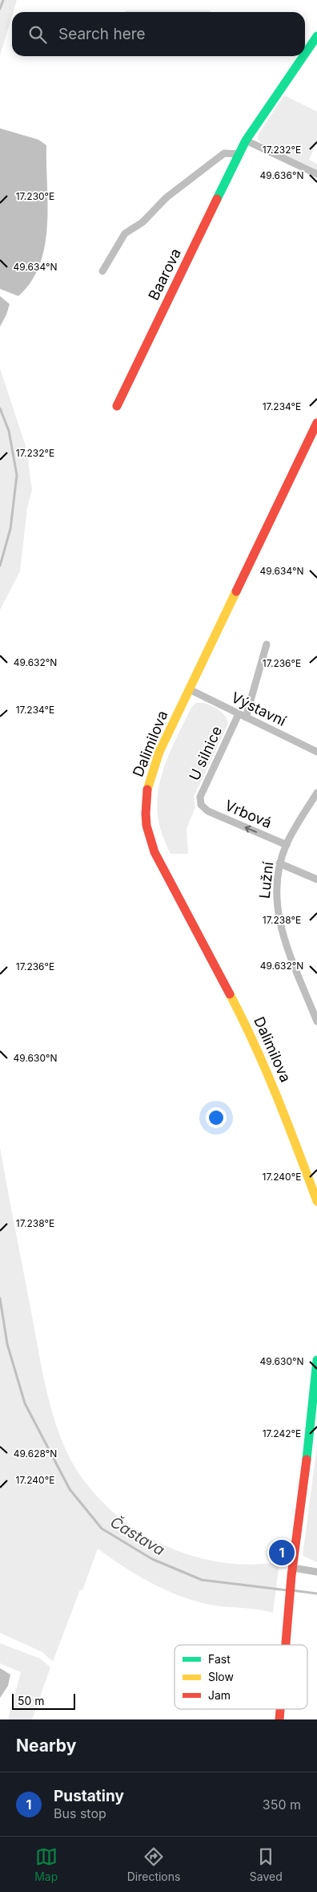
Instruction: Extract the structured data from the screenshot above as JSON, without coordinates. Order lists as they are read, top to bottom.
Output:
{
  "streets": {
    "main road": ["Baarova", "Dalimilova"],
    "street": [
      "Výstavní",
      "U silnice",
      "Vrbová",
      "Lužní"
    ]
  },
  "crossings": [
    ["Výstavní", "Dalimilova"],
    ["Výstavní", "U silnice"],
    ["U silnice", "Vrbová"],
    ["Vrbová", "Lužní"]
  ],
  "one_way": ["Vrbová"],
  "water": ["Častava"],
  "legend": ["Fast", "Slow", "Jam"],
  "scale_bar": "50 m",
  "page": {
    "search": "Search here",
    "pins": "1",
    "scale": "50 m",
    "heading": "Nearby",
    "list": [
      {
        "mark": "1",
        "name": "Pustatiny",
        "note": "Bus stop",
        "value": "350 m"
      }
    ],
    "nav": ["Map", "Directions", "Saved"]
  },
  "coordinates": [
    "17.232°E",
    "49.636°N",
    "17.230°E",
    "49.634°N",
    "17.234°E",
    "49.632°N",
    "17.236°E",
    "17.238°E",
    "49.630°N",
    "17.240°E",
    "17.242°E",
    "49.628°N"
  ]
}
